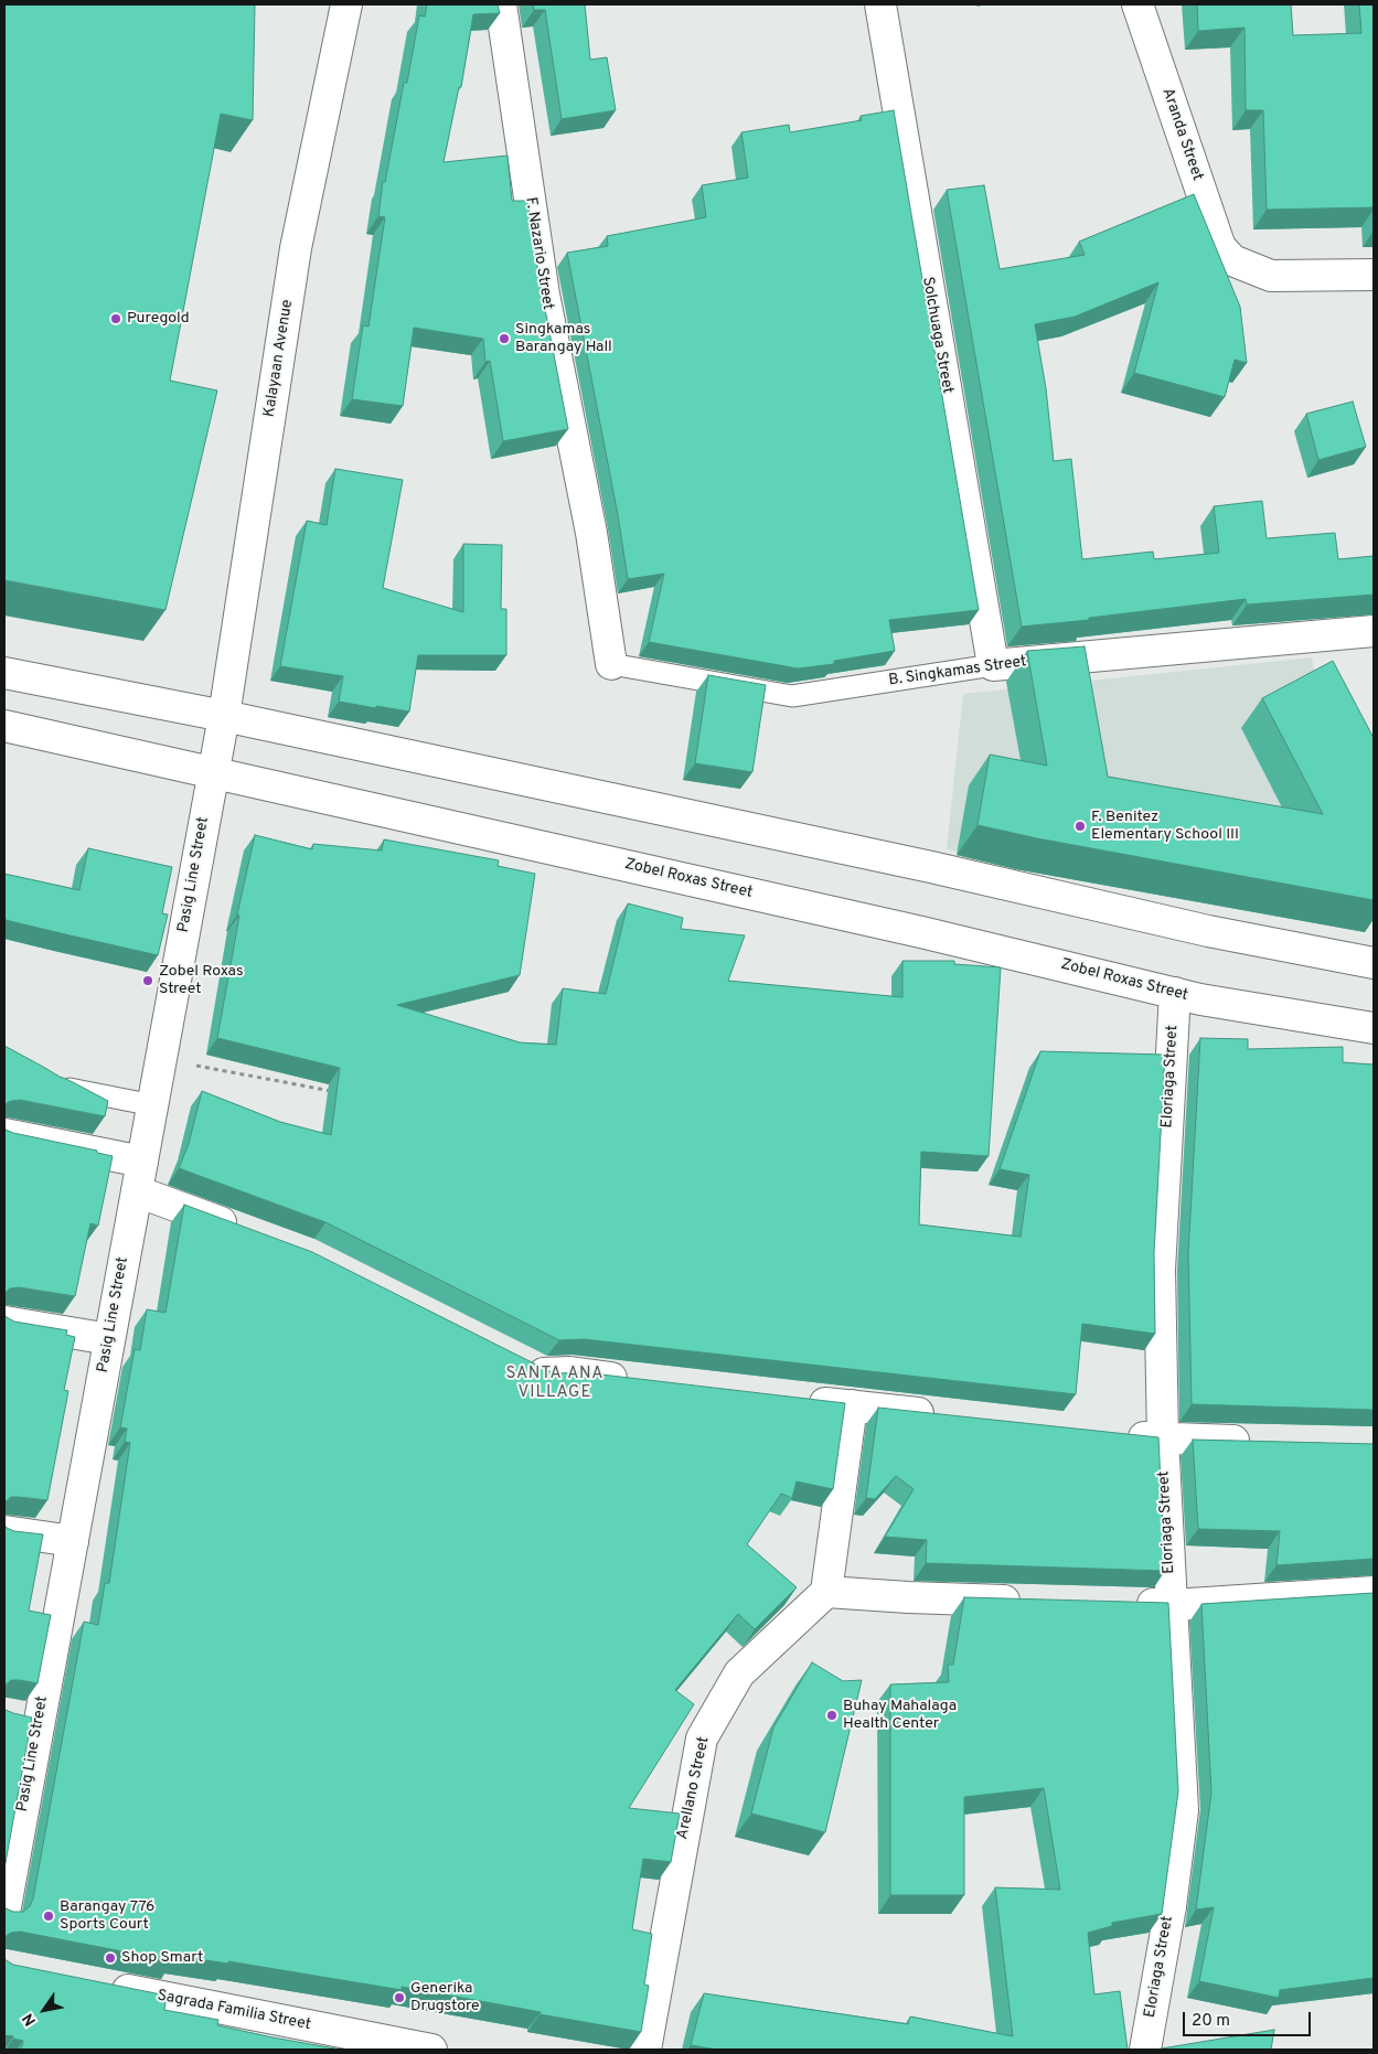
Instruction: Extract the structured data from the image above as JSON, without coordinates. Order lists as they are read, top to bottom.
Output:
{
  "streets": {
    "street": [
      "Aranda Street",
      "F. Nazario Street",
      "Solchuaga Street",
      "Kalayaan Avenue",
      "B. Singkamas Street",
      "Pasig Line Street",
      "Zobel Roxas Street",
      "Eloriaga Street",
      "Arellano Street",
      "Sagrada Familia Street"
    ]
  },
  "crossings": [
    ["F. Nazario Street", "B. Singkamas Street"],
    ["Solchuaga Street", "B. Singkamas Street"],
    ["Kalayaan Avenue", "Pasig Line Street"],
    ["Pasig Line Street", "Zobel Roxas Street"],
    ["Zobel Roxas Street", "Eloriaga Street"]
  ],
  "districts": ["SANTA ANA VILLAGE"],
  "places": [
    "Puregold",
    "Singkamas Barangay Hall",
    "F. Benitez Elementary School III",
    "Zobel Roxas Street",
    "Buhay Mahalaga Health Center",
    "Barangay 776 Sports Court",
    "Shop Smart",
    "Generika Drugstore"
  ],
  "scale_bar": "20 m",
  "north": "bottom left"
}
